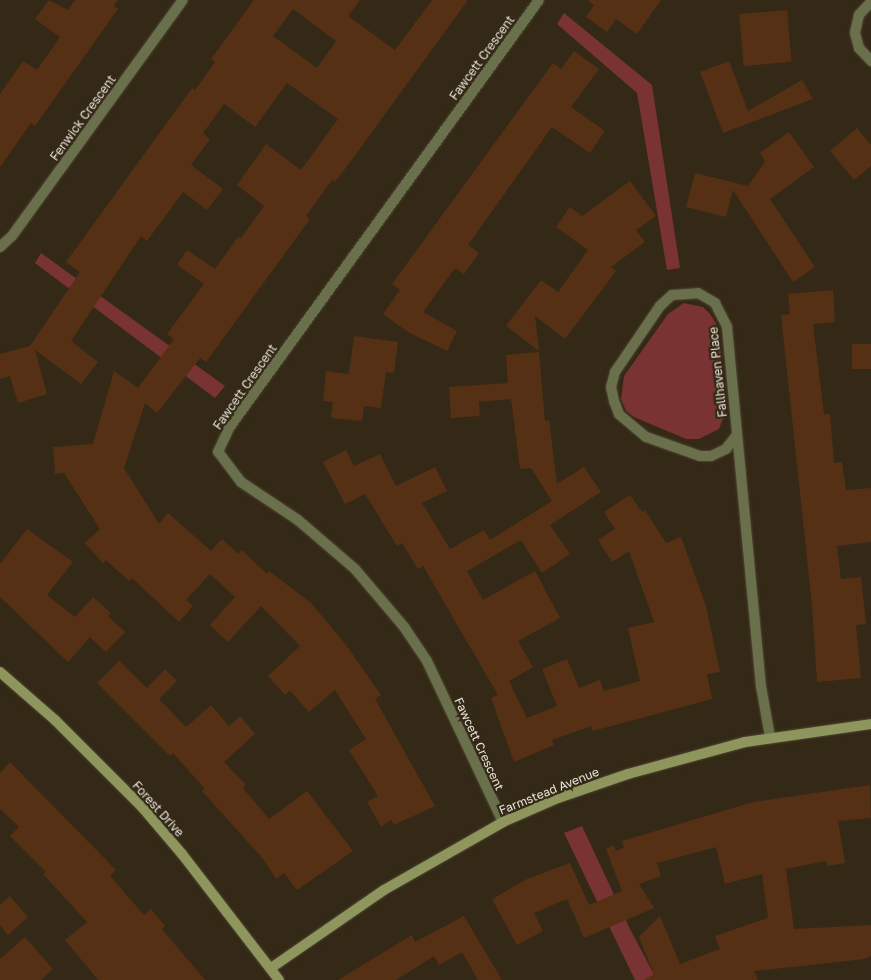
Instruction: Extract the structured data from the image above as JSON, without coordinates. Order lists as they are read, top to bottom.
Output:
{
  "streets": {
    "street": [
      "Fawcett Crescent",
      "Fenwick Crescent",
      "Fallhaven Place",
      "Farmstead Avenue",
      "Forest Drive"
    ]
  },
  "crossings": [
    ["Fawcett Crescent", "Farmstead Avenue"],
    ["Fallhaven Place", "Farmstead Avenue"],
    ["Farmstead Avenue", "Forest Drive"]
  ]
}
